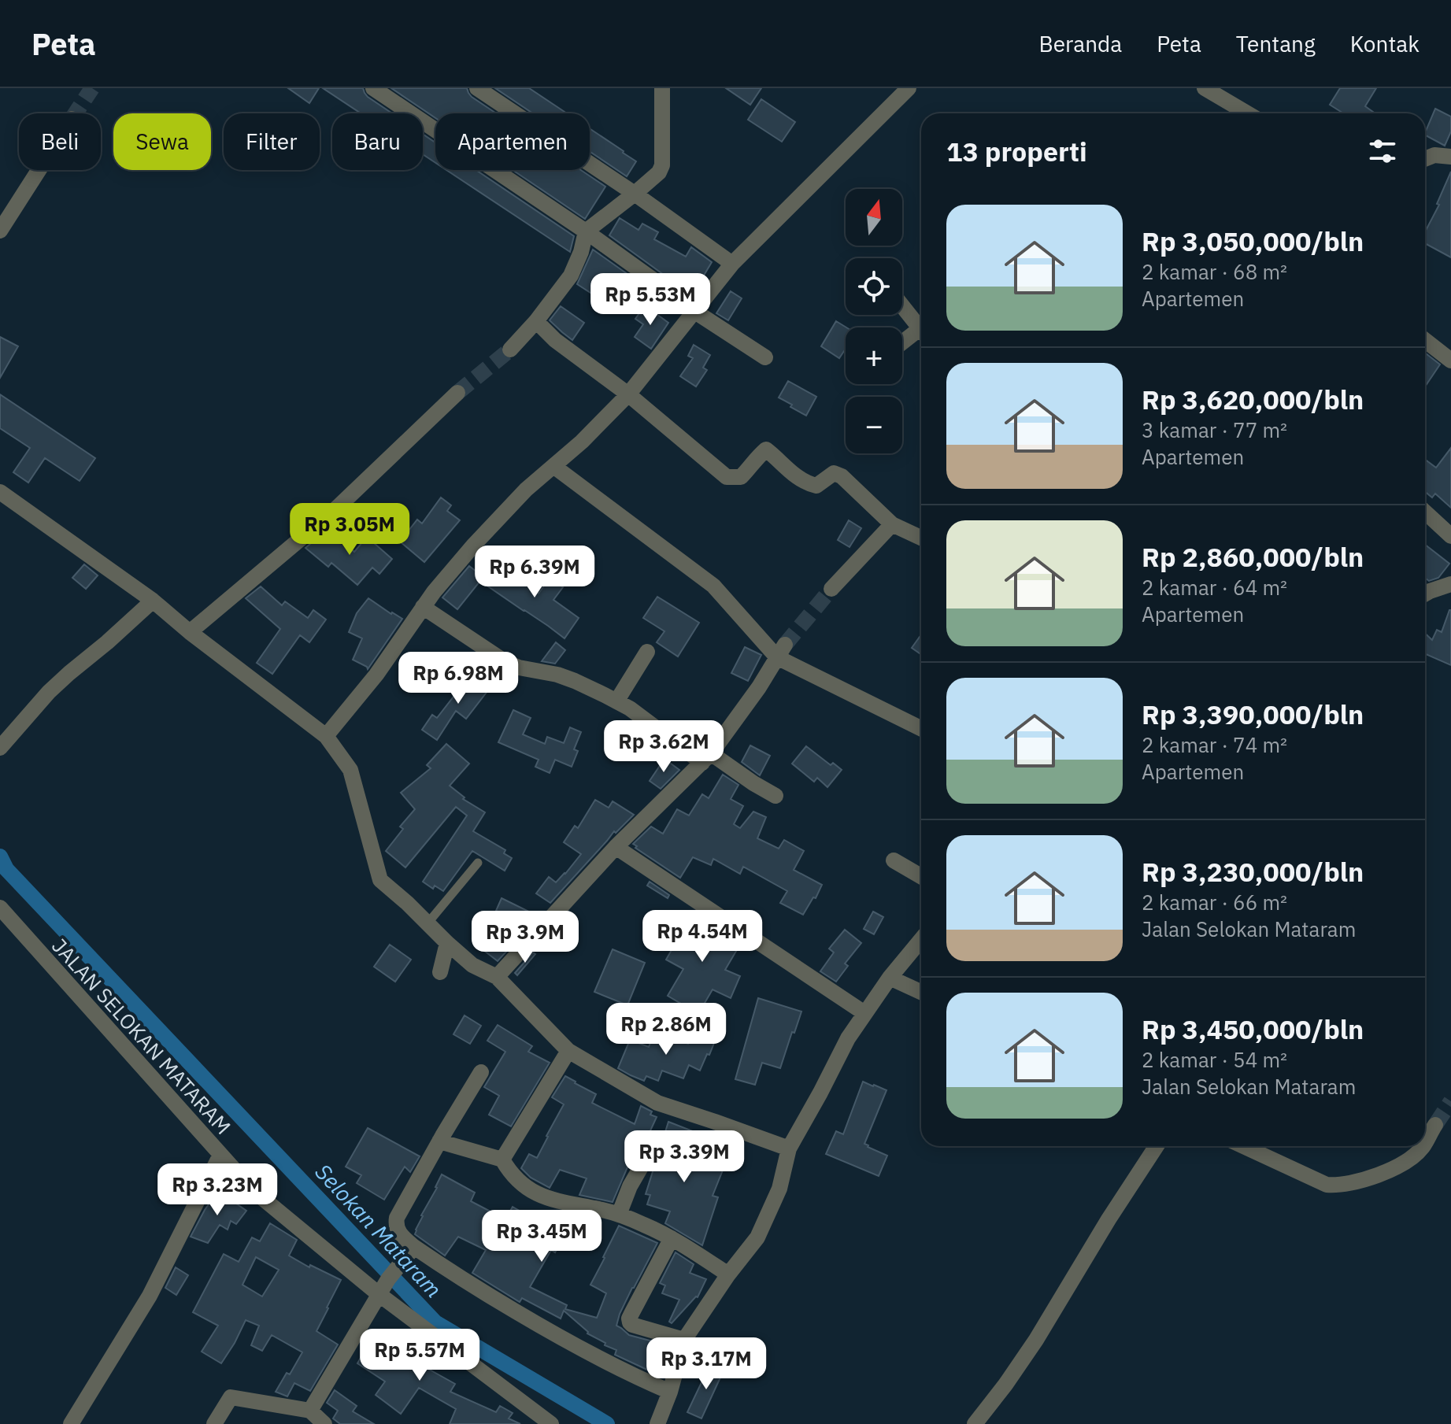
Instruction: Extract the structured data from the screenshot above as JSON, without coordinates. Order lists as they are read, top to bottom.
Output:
{
  "streets": {
    "street": ["JALAN SELOKAN MATARAM"]
  },
  "water": ["Selokan Mataram"],
  "north": "top",
  "page": {
    "header": "Peta",
    "nav": [
      "Beranda",
      "Peta",
      "Tentang",
      "Kontak"
    ],
    "chip": [
      "Beli",
      "Sewa",
      "Filter",
      "Baru",
      "Apartemen"
    ],
    "heading": "13 properti",
    "map_buttons": ["+", "−"],
    "list": [
      {
        "name": "Rp 3,050,000/bln",
        "note": "2 kamar · 68 m² · Apartemen"
      },
      {
        "name": "Rp 3,620,000/bln",
        "note": "3 kamar · 77 m² · Apartemen"
      },
      {
        "name": "Rp 2,860,000/bln",
        "note": "2 kamar · 64 m² · Apartemen"
      },
      {
        "name": "Rp 3,390,000/bln",
        "note": "2 kamar · 74 m² · Apartemen"
      },
      {
        "name": "Rp 3,230,000/bln",
        "note": "2 kamar · 66 m² · Jalan Selokan Mataram"
      },
      {
        "name": "Rp 3,450,000/bln",
        "note": "2 kamar · 54 m² · Jalan Selokan Mataram"
      }
    ],
    "price": [
      "Rp 5.53M",
      "Rp 3.05M",
      "Rp 6.39M",
      "Rp 6.98M",
      "Rp 3.62M",
      "Rp 4.54M",
      "Rp 3.9M",
      "Rp 2.86M",
      "Rp 3.39M",
      "Rp 3.23M",
      "Rp 3.45M",
      "Rp 5.57M",
      "Rp 3.17M"
    ]
  }
}
